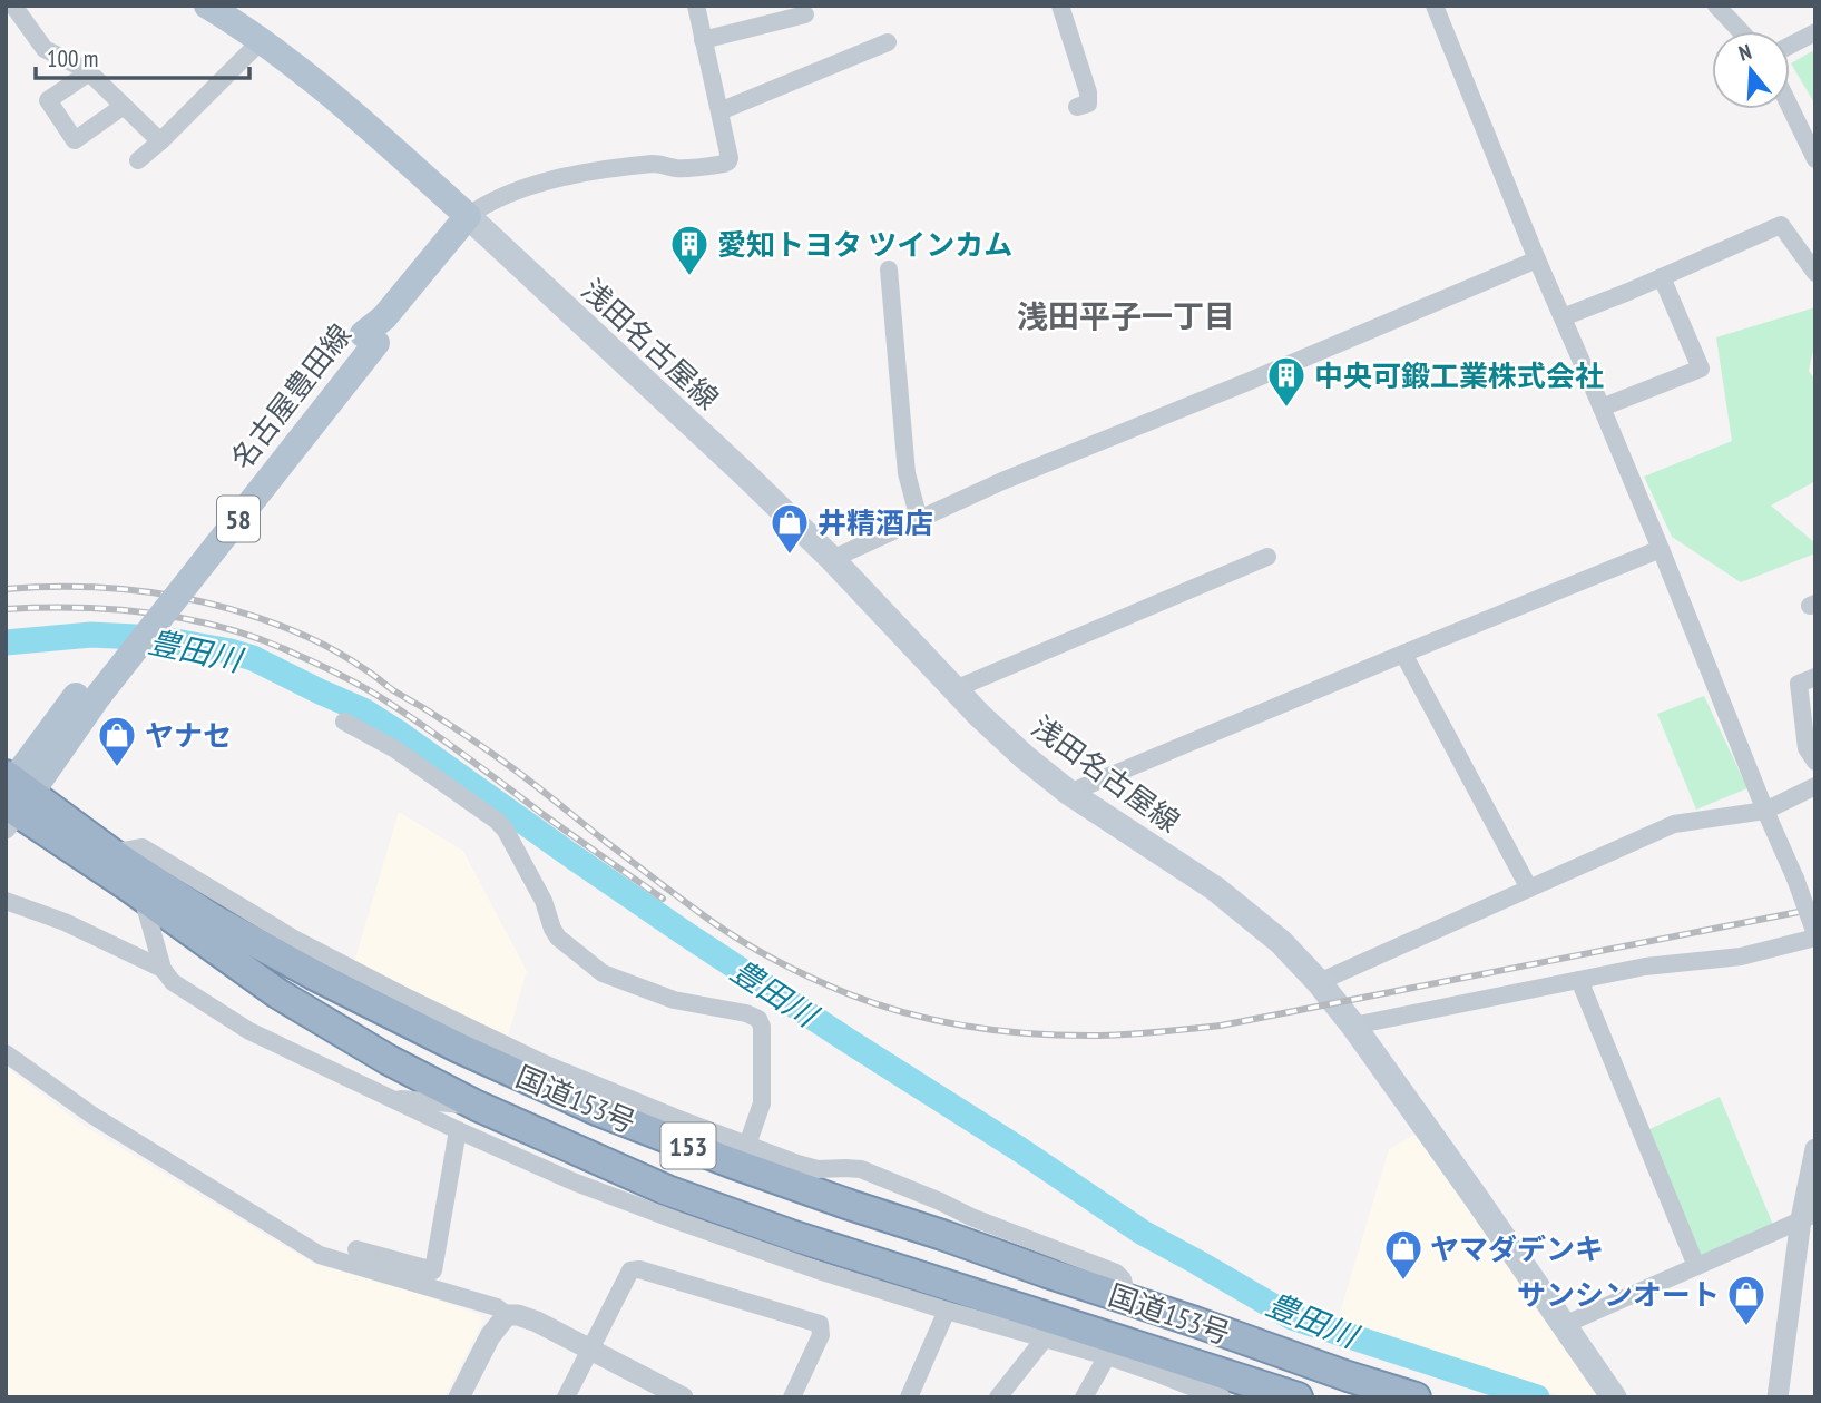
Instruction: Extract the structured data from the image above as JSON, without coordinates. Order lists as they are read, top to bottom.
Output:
{
  "streets": {
    "highway": ["国道153号", "153"],
    "main road": ["浅田名古屋線", "名古屋豊田線", "58"]
  },
  "crossings": [
    ["浅田名古屋線", "名古屋豊田線"],
    ["名古屋豊田線", "国道153号"]
  ],
  "districts": ["浅田平子一丁目"],
  "water": ["豊田川"],
  "places": {
    "building": ["愛知トヨタ ツインカム", "中央可鍛工業株式会社"],
    "shop": [
      "井精酒店",
      "ヤナセ",
      "ヤマダデンキ",
      "サンシンオート"
    ]
  },
  "scale_bar": "100 m",
  "north": "top"
}
